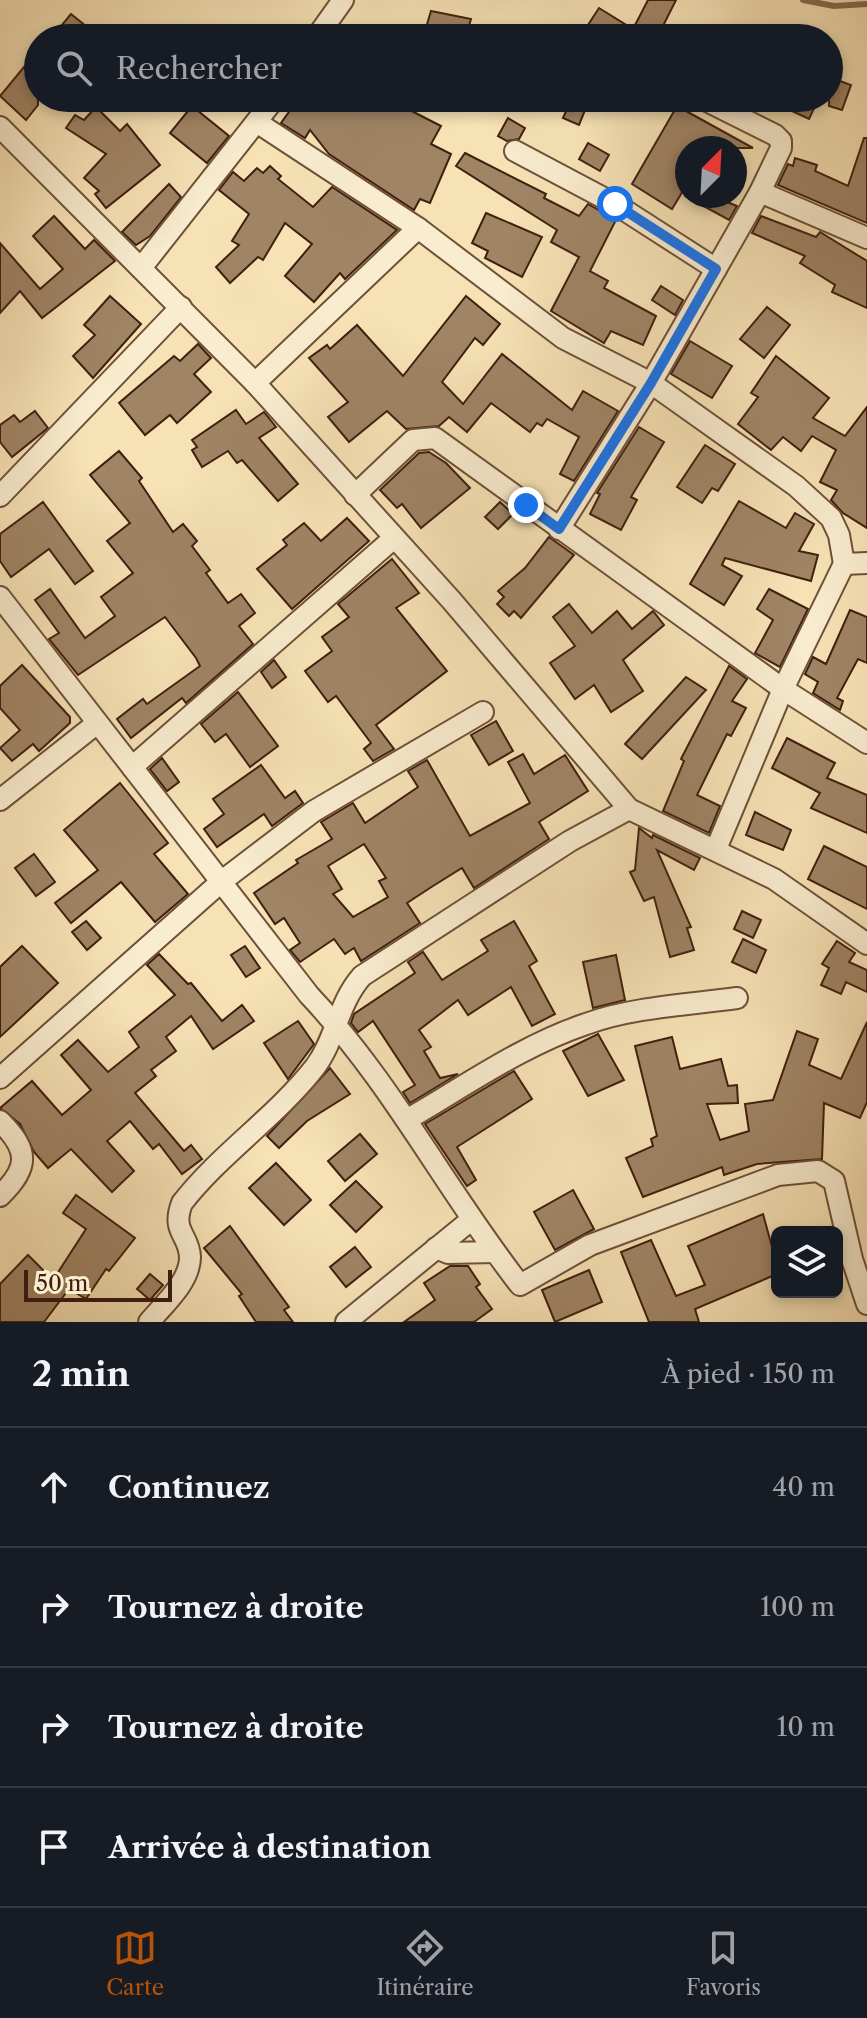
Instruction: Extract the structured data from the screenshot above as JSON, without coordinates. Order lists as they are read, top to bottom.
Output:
{
  "scale_bar": "50 m",
  "north": "top right",
  "page": {
    "search": "Rechercher",
    "scale": "50 m",
    "heading": ["2 min", "À pied · 150 m"],
    "list": [
      ["Continuez", "40 m"],
      ["Tournez à droite", "100 m"],
      ["Tournez à droite", "10 m"],
      "Arrivée à destination"
    ],
    "nav": ["Carte", "Itinéraire", "Favoris"]
  }
}
